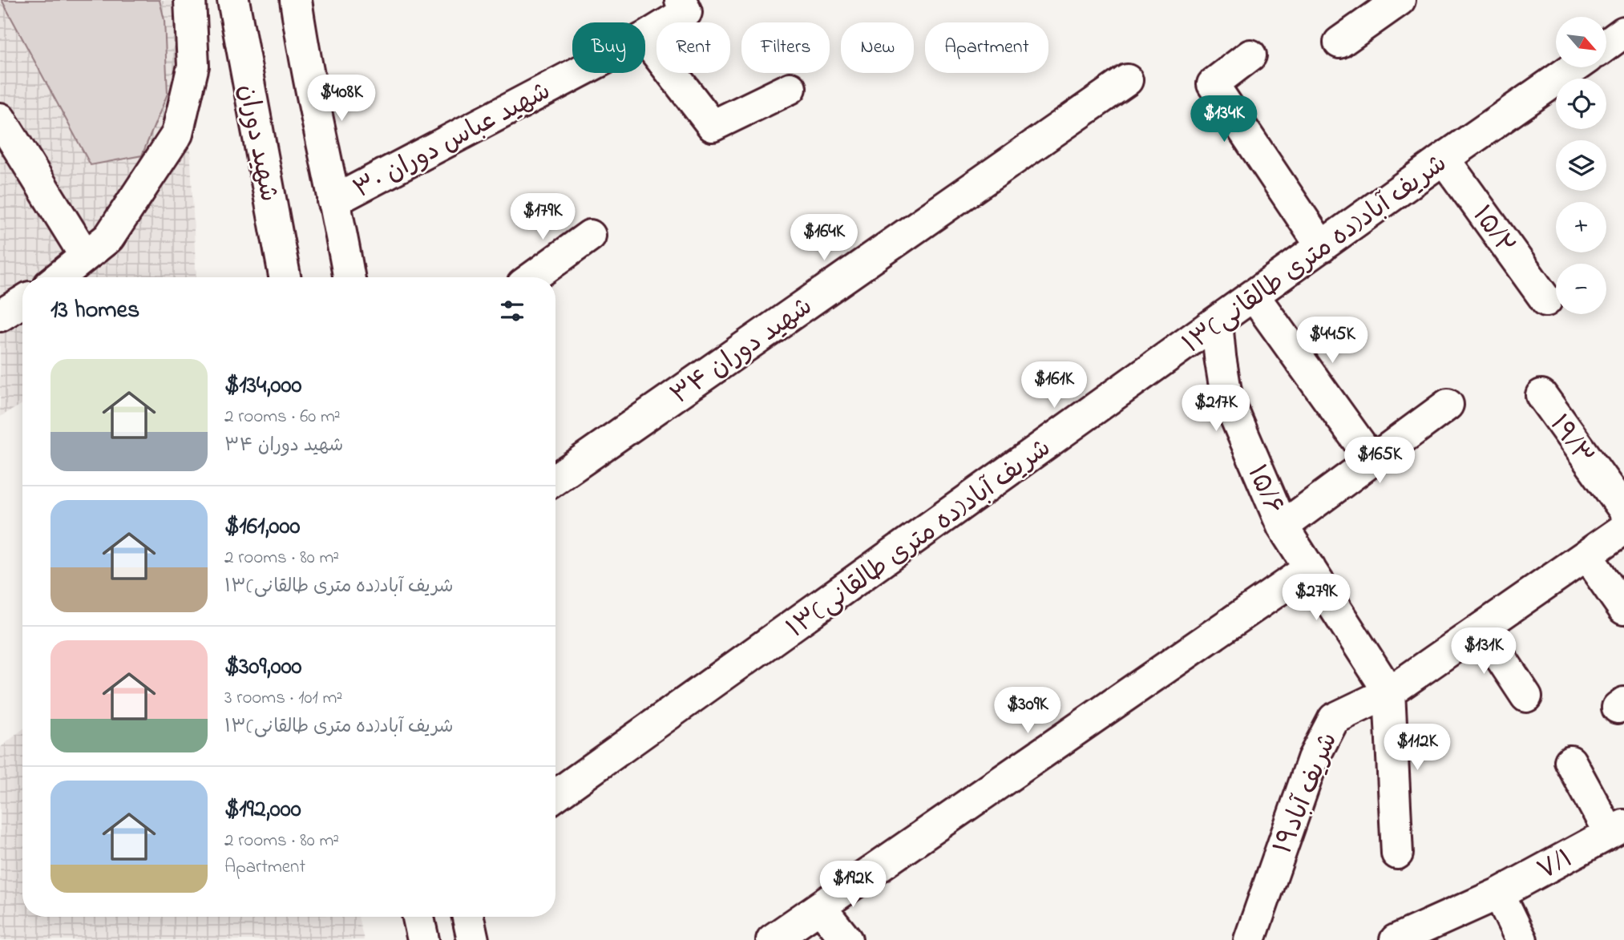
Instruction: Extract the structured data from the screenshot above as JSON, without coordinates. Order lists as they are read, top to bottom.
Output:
{
  "streets": {
    "street": [
      "شهید عباس دوران ۳۰",
      "شهید دوران",
      "۱۵/۲",
      "۱۳شریف آباد(ده متری طالقانی)",
      "شهید دوران ۳۴",
      "۱۹/۳",
      "۱۵/۶",
      "شریف آباد۱۹",
      "۷/۱"
    ]
  },
  "crossings": [
    ["۱۵/۲", "۱۳شریف آباد(ده متری طالقانی)"],
    ["۱۳شریف آباد(ده متری طالقانی)", "۱۵/۶"],
    ["۱۵/۶", "شریف آباد۱۹"]
  ],
  "north": "bottom right",
  "page": {
    "map_buttons": ["+", "−"],
    "chip": [
      "Buy",
      "Rent",
      "Filters",
      "New",
      "Apartment"
    ],
    "price": [
      "$408K",
      "$134K",
      "$179K",
      "$164K",
      "$445K",
      "$161K",
      "$217K",
      "$165K",
      "$279K",
      "$131K",
      "$309K",
      "$112K",
      "$192K"
    ],
    "heading": "13 homes",
    "list": [
      {
        "name": "$134,000",
        "note": "2 rooms · 60 m² · شهید دوران ۳۴"
      },
      {
        "name": "$161,000",
        "note": "2 rooms · 80 m² · ۱۳شریف آباد(ده متری طالقانی)"
      },
      {
        "name": "$309,000",
        "note": "3 rooms · 101 m² · ۱۳شریف آباد(ده متری طالقانی)"
      },
      {
        "name": "$192,000",
        "note": "2 rooms · 80 m² · Apartment"
      }
    ]
  }
}
